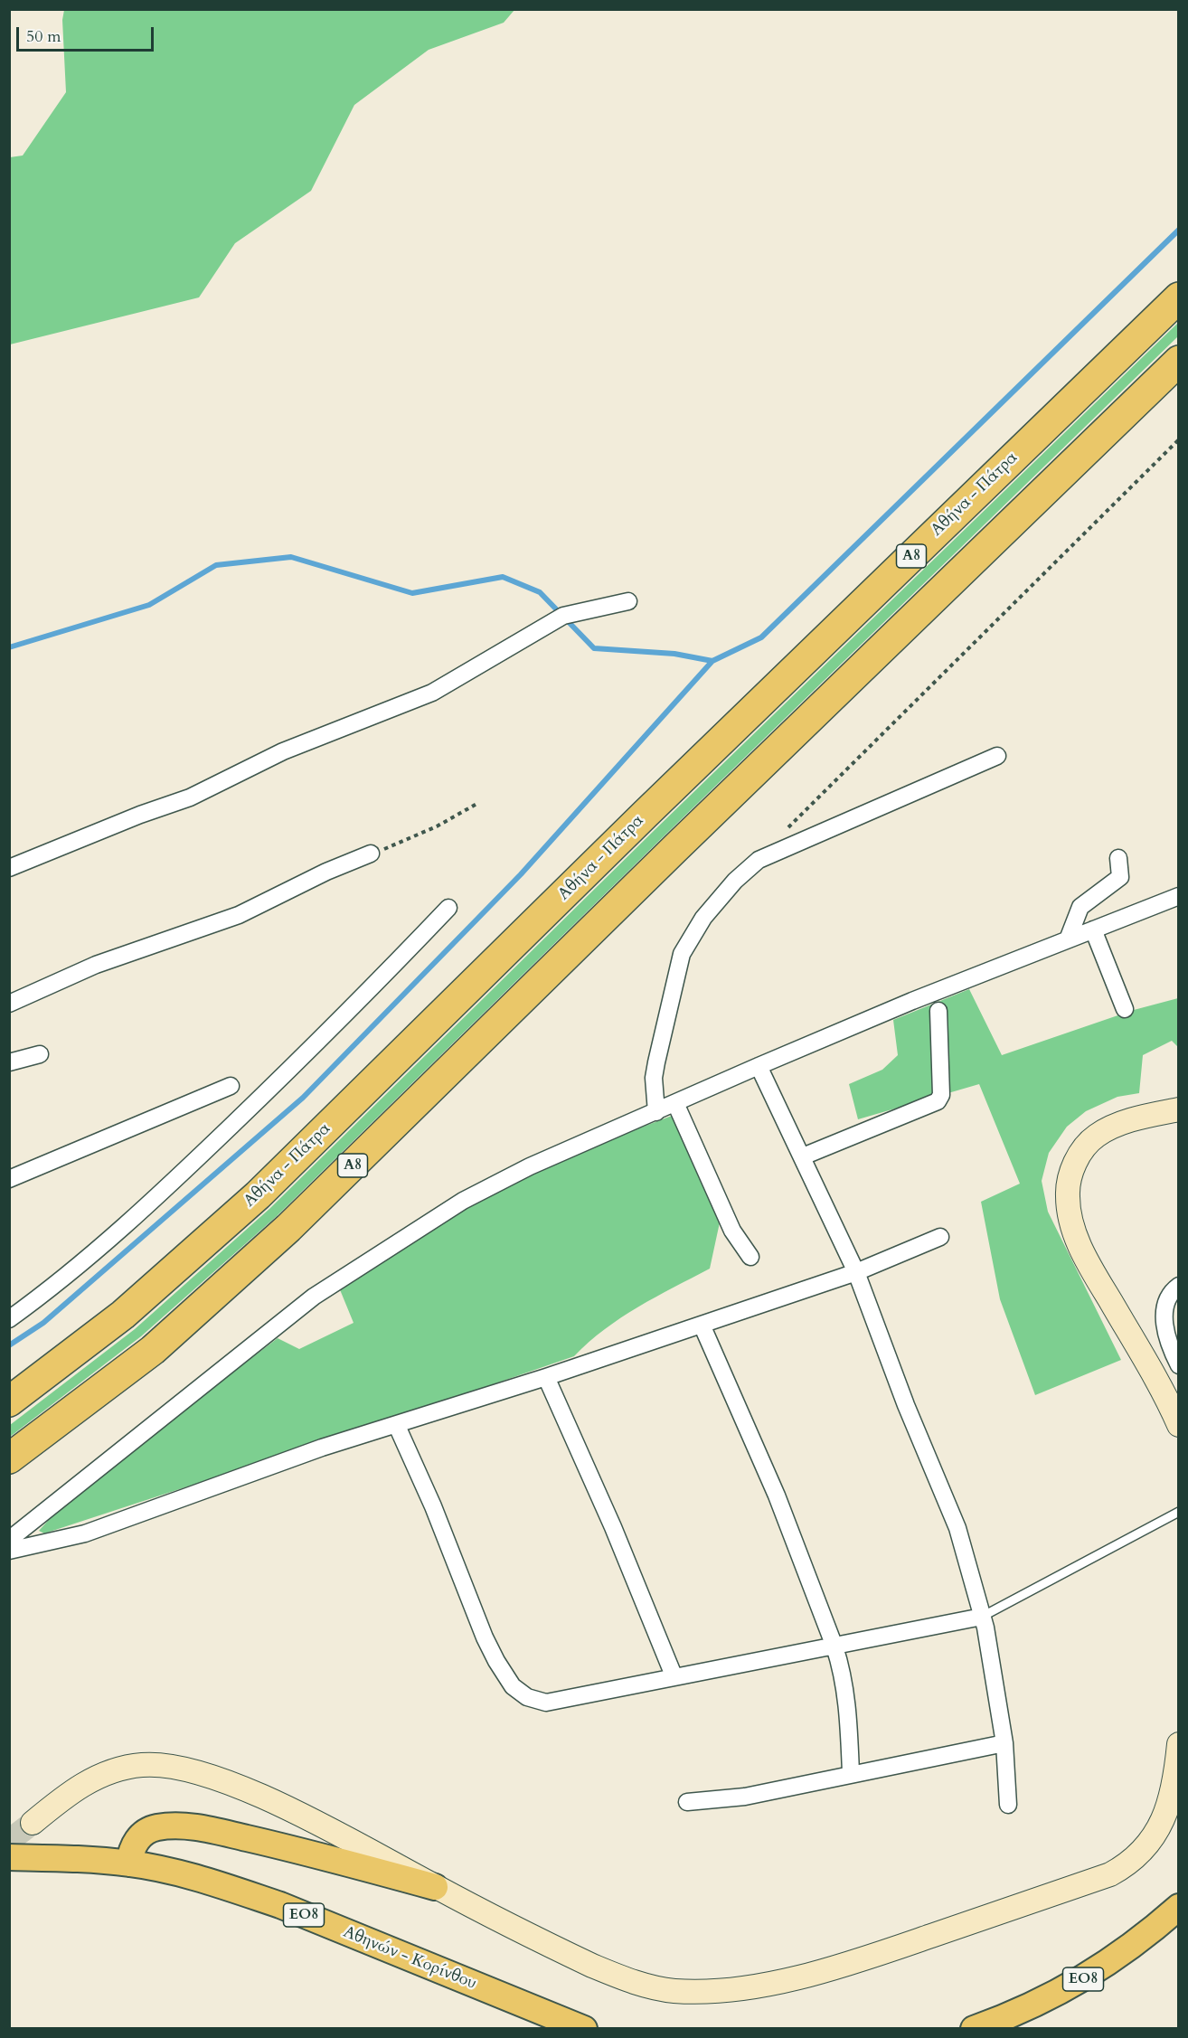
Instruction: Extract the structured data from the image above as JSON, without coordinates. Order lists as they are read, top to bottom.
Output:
{
  "streets": {
    "highway": ["Αθήνα - Πάτρα", "Α8"],
    "main road": ["ΕΟ8", "Αθηνών - Κορίνθου"]
  },
  "scale_bar": "50 m"
}
